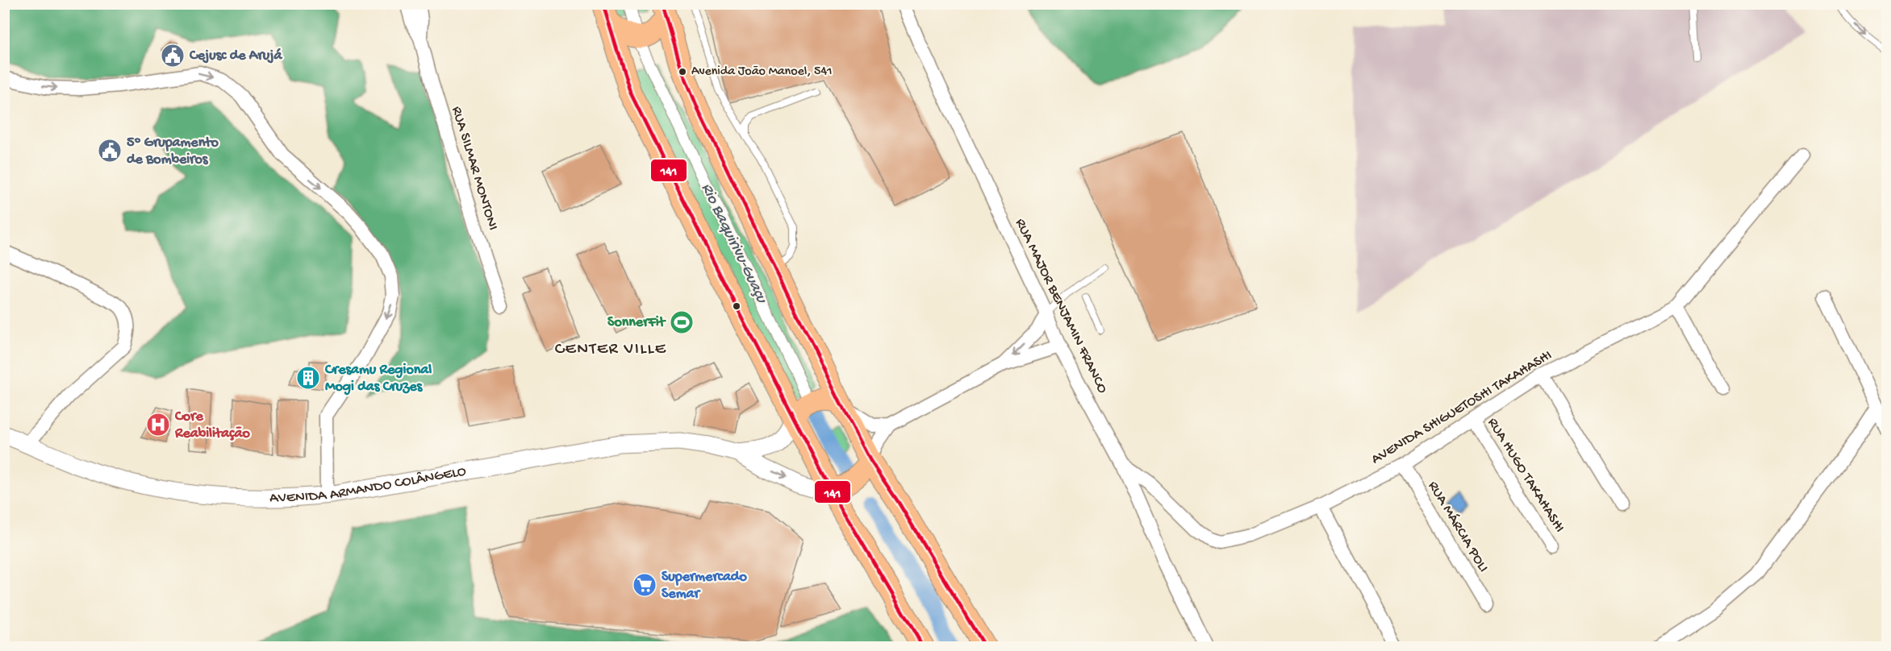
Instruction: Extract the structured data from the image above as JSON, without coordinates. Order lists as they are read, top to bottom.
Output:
{
  "streets": {
    "street": [
      "RUA SILMAR MONTONI",
      "RUA MAJOR BENJAMIN FRANCO",
      "AVENIDA SHIGUETOSHI TAKAHASHI",
      "RUA HUGO TAKAHASHI",
      "AVENIDA ARMANDO COLÂNGELO",
      "RUA MÁRCIA POLI"
    ]
  },
  "crossings": [
    ["RUA MAJOR BENJAMIN FRANCO", "AVENIDA SHIGUETOSHI TAKAHASHI"],
    ["AVENIDA SHIGUETOSHI TAKAHASHI", "RUA HUGO TAKAHASHI"],
    ["AVENIDA SHIGUETOSHI TAKAHASHI", "RUA MÁRCIA POLI"]
  ],
  "districts": ["CENTER VILLE"],
  "water": ["Rio Baquirivu-Guaçu"],
  "places": {
    "public building": ["Cejusc de Arujá", "5º Grupamento de Bombeiros"],
    "other": ["Avenida João Manoel, 541"],
    "sports": ["SonnerFit"],
    "building": ["Cresamu Regional Mogi das Cruzes"],
    "hospital": ["Core Reabilitação"],
    "supermarket": ["Supermercado Semar"]
  },
  "lines": ["transit line 141"]
}
